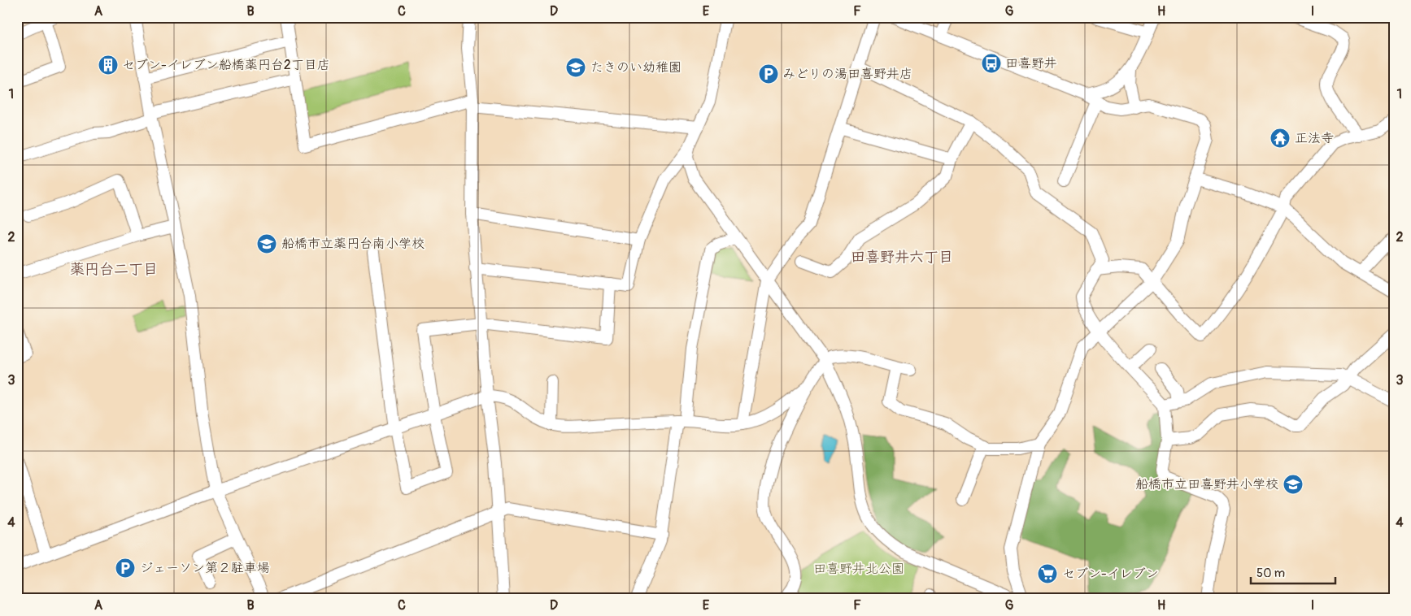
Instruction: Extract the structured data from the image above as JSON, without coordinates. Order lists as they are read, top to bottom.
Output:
{
  "districts": ["田喜野井六丁目", "薬円台二丁目"],
  "parks": ["田喜野井北公園"],
  "places": {
    "bus stop": ["田喜野井"],
    "building": ["セブン-イレブン船橋薬円台2丁目店"],
    "school or university": ["たきのい幼稚園", "船橋市立薬円台南小学校", "船橋市立田喜野井小学校"],
    "parking": ["みどりの湯田喜野井店", "ジェーソン第２駐車場"],
    "temple": ["正法寺"],
    "supermarket": ["セブン-イレブン"]
  },
  "scale_bar": "50 m",
  "grid": {
    "columns": [
      "A",
      "B",
      "C",
      "D",
      "E",
      "F",
      "G",
      "H",
      "I"
    ],
    "rows": [
      "1",
      "2",
      "3",
      "4"
    ]
  }
}
